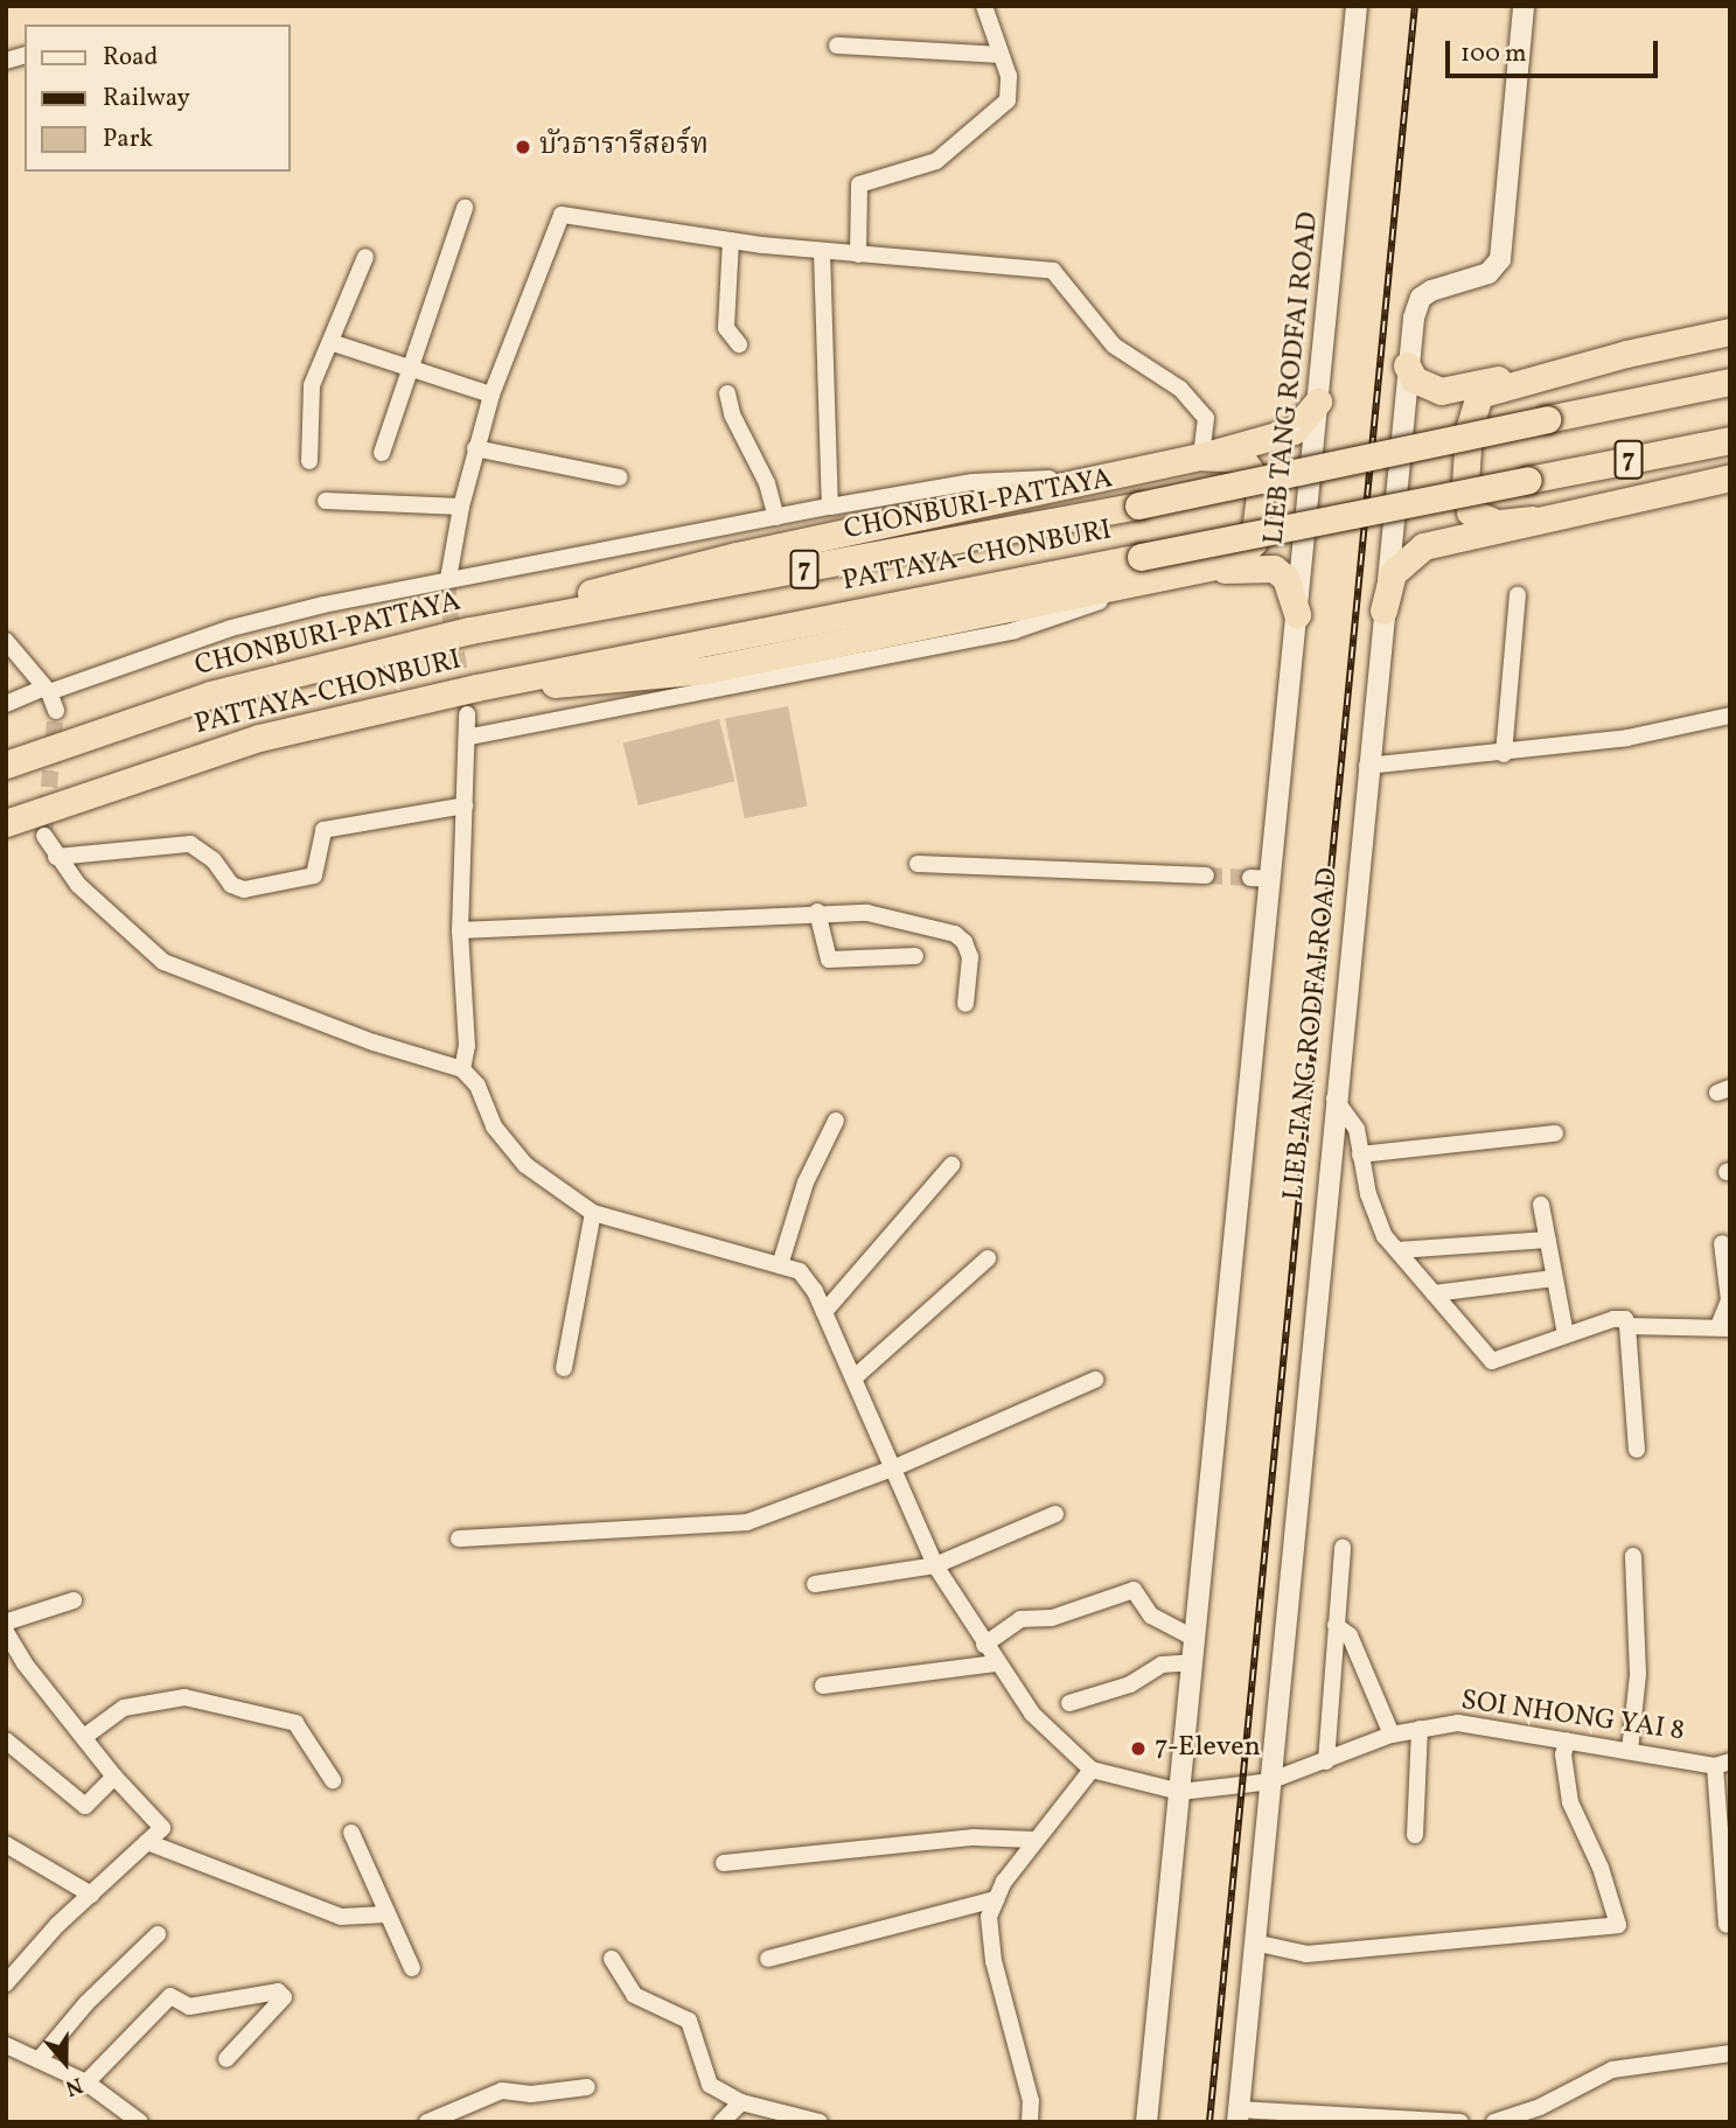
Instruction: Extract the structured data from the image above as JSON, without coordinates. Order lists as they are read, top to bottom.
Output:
{
  "streets": {
    "highway": ["7", "CHONBURI-PATTAYA", "PATTAYA-CHONBURI"],
    "street": ["LIEB TANG RODFAI ROAD", "SOI NHONG YAI 8"]
  },
  "crossings": [
    ["LIEB TANG RODFAI ROAD", "SOI NHONG YAI 8"]
  ],
  "places": ["บัวธารารีสอร์ท", "7-Eleven"],
  "legend": ["Road", "Railway", "Park"],
  "scale_bar": "100 m",
  "north": "bottom"
}
